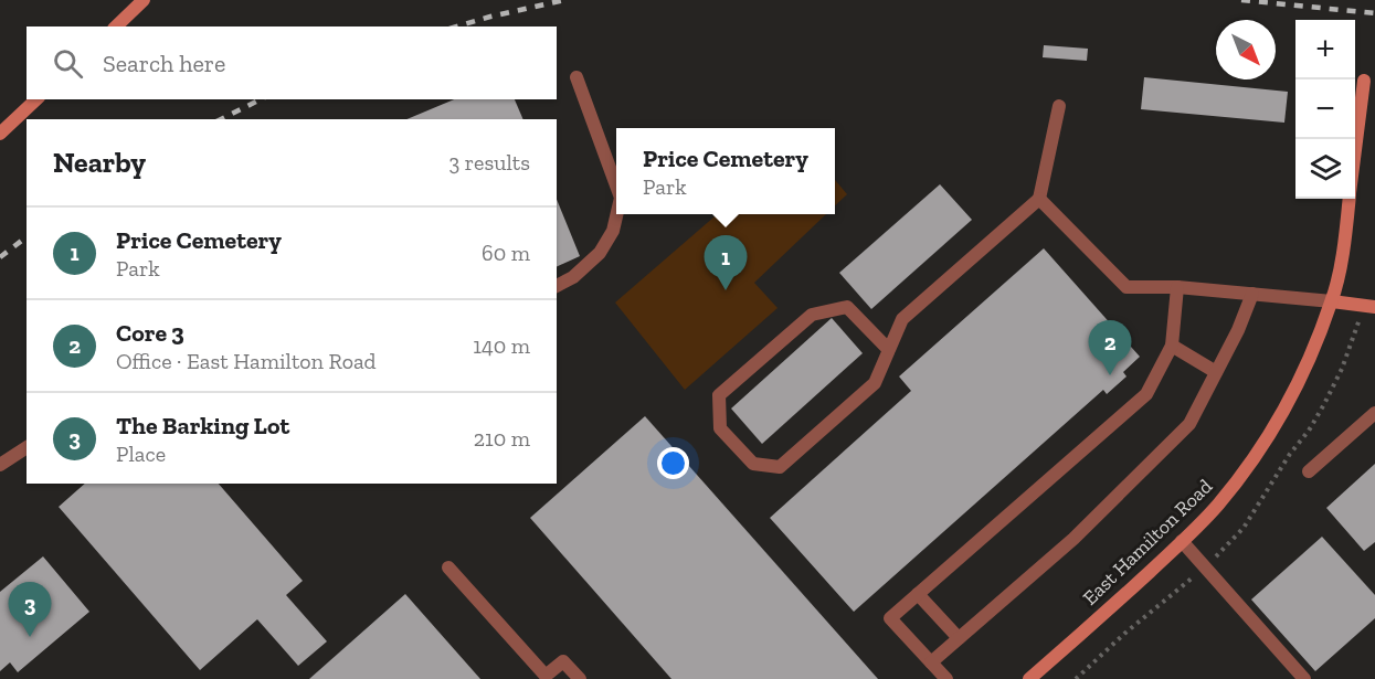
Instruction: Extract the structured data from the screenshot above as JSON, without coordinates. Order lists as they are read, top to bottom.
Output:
{
  "streets": {
    "main road": ["East Hamilton Road"]
  },
  "north": "bottom right",
  "page": {
    "map_buttons": ["+", "−"],
    "search": "Search here",
    "heading": ["Nearby", "3 results"],
    "popup": ["Price Cemetery", "Park"],
    "list": [
      {
        "mark": "1",
        "name": "Price Cemetery",
        "note": "Park",
        "value": "60 m"
      },
      {
        "mark": "2",
        "name": "Core 3",
        "note": "Office · East Hamilton Road",
        "value": "140 m"
      },
      {
        "mark": "3",
        "name": "The Barking Lot",
        "note": "Place",
        "value": "210 m"
      }
    ],
    "pins": ["1", "2", "3"]
  }
}
